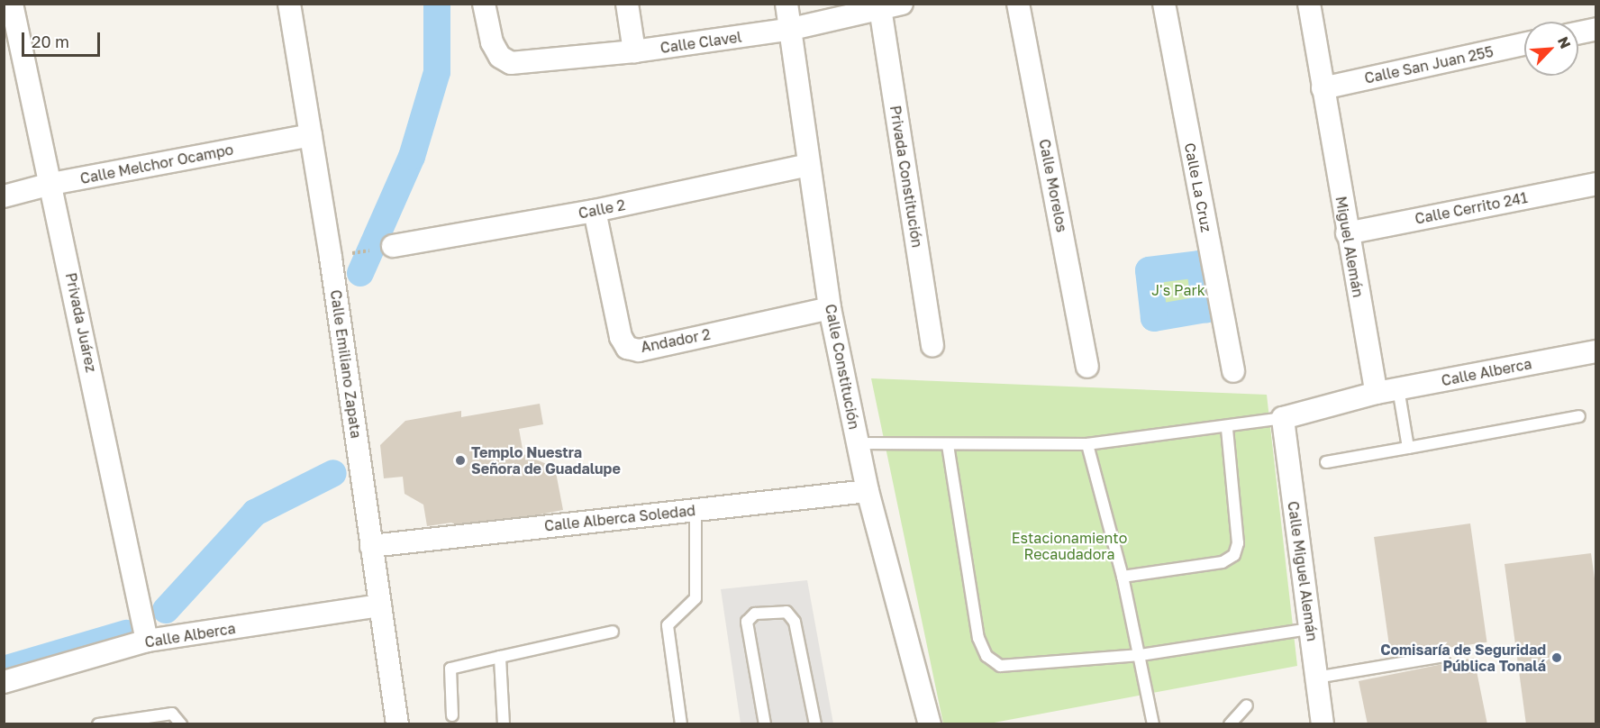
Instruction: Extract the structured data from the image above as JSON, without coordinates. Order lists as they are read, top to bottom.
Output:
{
  "streets": {
    "street": [
      "Calle Clavel",
      "Calle San Juan 255",
      "Calle Melchor Ocampo",
      "Privada Constitución",
      "Calle Morelos",
      "Calle La Cruz",
      "Calle Cerrito 241",
      "Calle 2",
      "Miguel Alemán",
      "Privada Juárez",
      "Andador 2",
      "Calle Emiliano Zapata",
      "Calle Constitución",
      "Calle Alberca",
      "Calle Alberca Soledad",
      "Calle Miguel Alemán"
    ]
  },
  "crossings": [
    ["Calle Clavel", "Privada Constitución"],
    ["Calle Clavel", "Calle Constitución"],
    ["Calle San Juan 255", "Miguel Alemán"],
    ["Calle Melchor Ocampo", "Privada Juárez"],
    ["Calle Melchor Ocampo", "Calle Emiliano Zapata"],
    ["Calle Cerrito 241", "Miguel Alemán"],
    ["Calle 2", "Andador 2"],
    ["Calle 2", "Calle Constitución"],
    ["Miguel Alemán", "Calle Alberca"],
    ["Privada Juárez", "Calle Alberca"],
    ["Andador 2", "Calle Constitución"],
    ["Calle Emiliano Zapata", "Calle Alberca"],
    ["Calle Emiliano Zapata", "Calle Alberca Soledad"],
    ["Calle Constitución", "Calle Alberca Soledad"]
  ],
  "parks": ["J's Park", "Estacionamiento Recaudadora"],
  "places": ["Templo Nuestra Señora de Guadalupe", "Comisaría de Seguridad Pública Tonalá"],
  "scale_bar": "20 m",
  "north": "top right"
}
